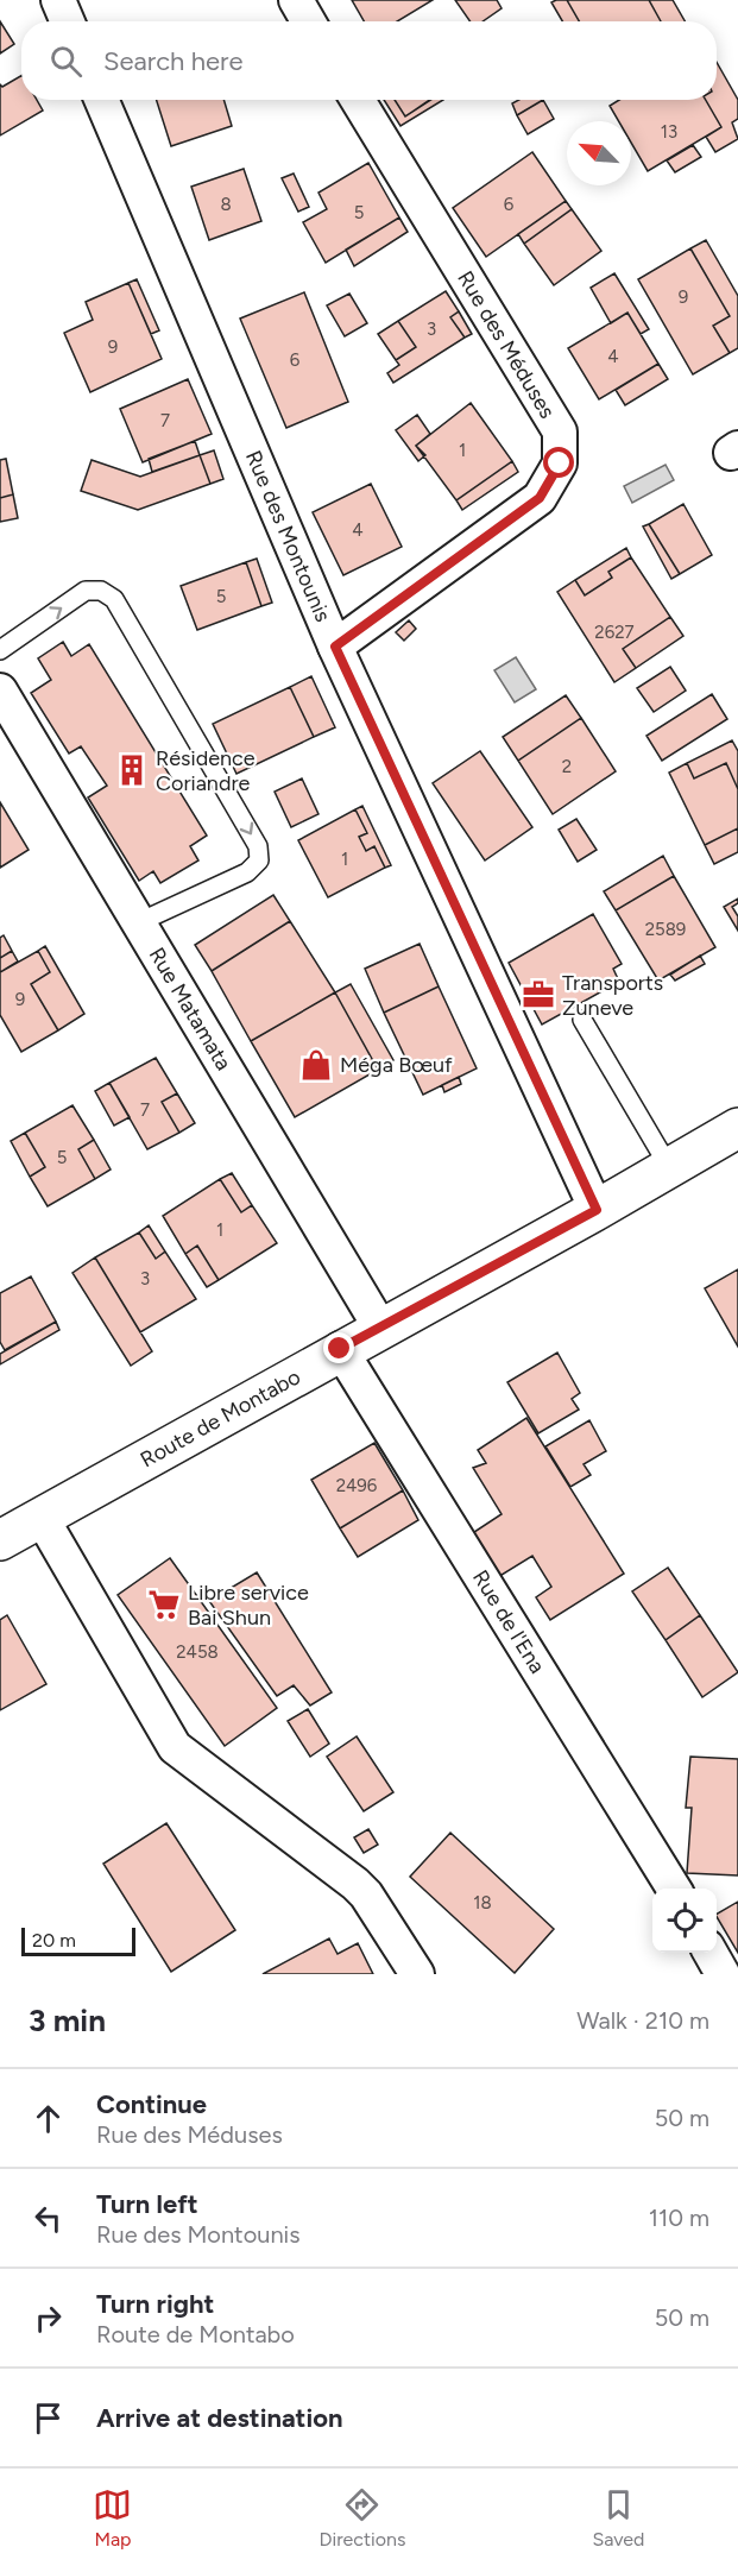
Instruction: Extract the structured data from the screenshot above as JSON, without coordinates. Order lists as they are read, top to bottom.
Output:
{
  "streets": {
    "main road": ["Route de Montabo"],
    "street": [
      "Rue des Méduses",
      "Rue des Montounis",
      "Rue Matamata",
      "Rue de l'Ena"
    ]
  },
  "crossings": [
    ["Rue des Méduses", "Rue des Montounis"],
    ["Rue des Montounis", "Route de Montabo"],
    ["Rue Matamata", "Route de Montabo"],
    ["Route de Montabo", "Rue de l'Ena"]
  ],
  "places": {
    "building": ["Résidence Coriandre"],
    "office": ["Transports Zuneve"],
    "shop": ["Méga Bœuf"],
    "supermarket": ["Libre service Bai Shun"]
  },
  "house_numbers": [
    "13",
    "8",
    "6",
    "5",
    "9",
    "3",
    "9",
    "4",
    "6",
    "7",
    "1",
    "4",
    "5",
    "2627",
    "2",
    "1",
    "2589",
    "9",
    "7",
    "5",
    "1",
    "3",
    "2496",
    "2458",
    "18"
  ],
  "scale_bar": "20 m",
  "north": "top left",
  "page": {
    "search": "Search here",
    "scale": "20 m",
    "heading": ["3 min", "Walk · 210 m"],
    "list": [
      ["Continue", "Rue des Méduses", "50 m"],
      ["Turn left", "Rue des Montounis", "110 m"],
      ["Turn right", "Route de Montabo", "50 m"],
      "Arrive at destination"
    ],
    "nav": ["Map", "Directions", "Saved"]
  }
}
